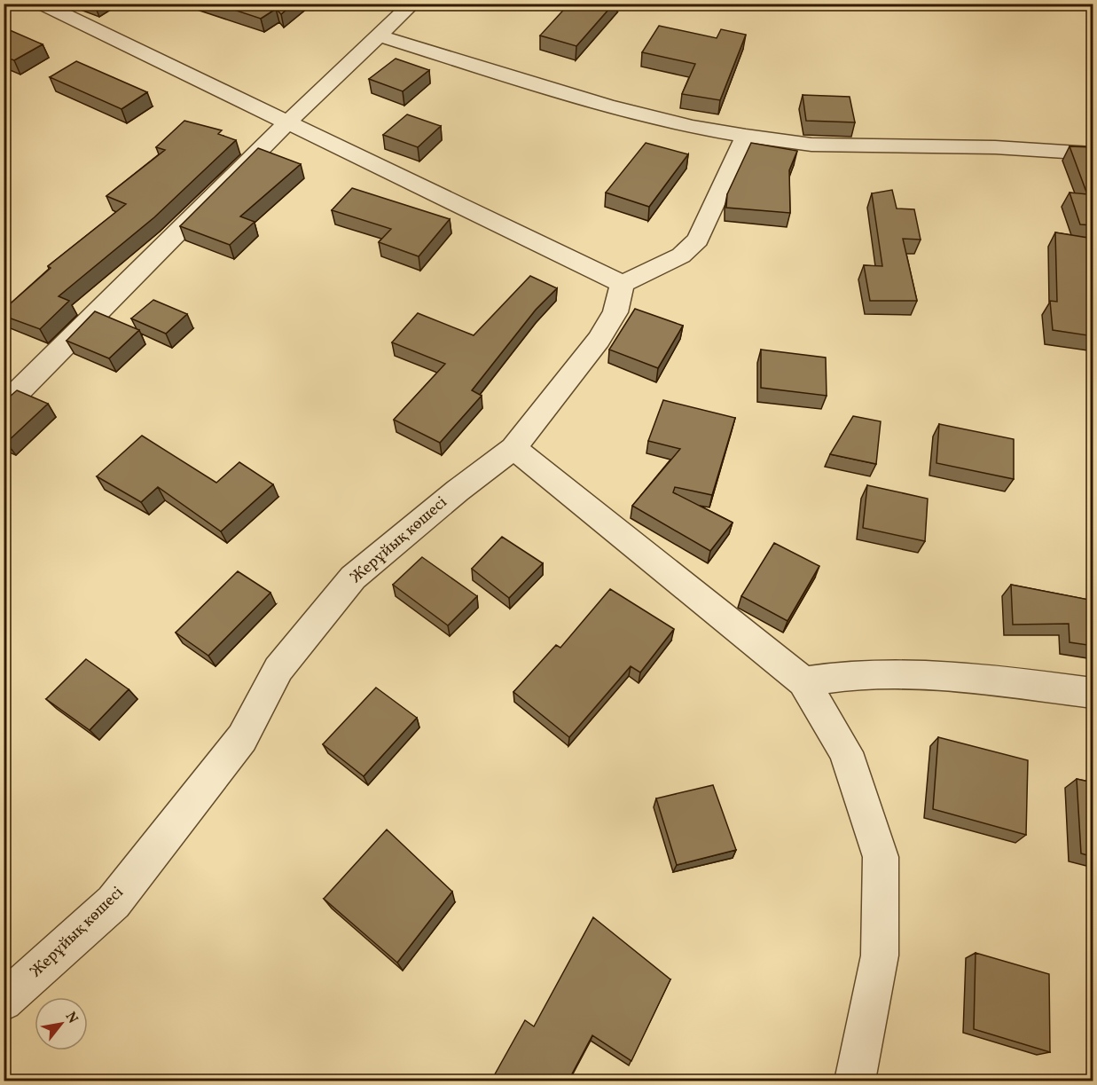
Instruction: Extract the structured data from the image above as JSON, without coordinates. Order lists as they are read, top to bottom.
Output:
{
  "streets": {
    "street": ["Жерұйық көшесі"]
  },
  "north": "top right"
}
